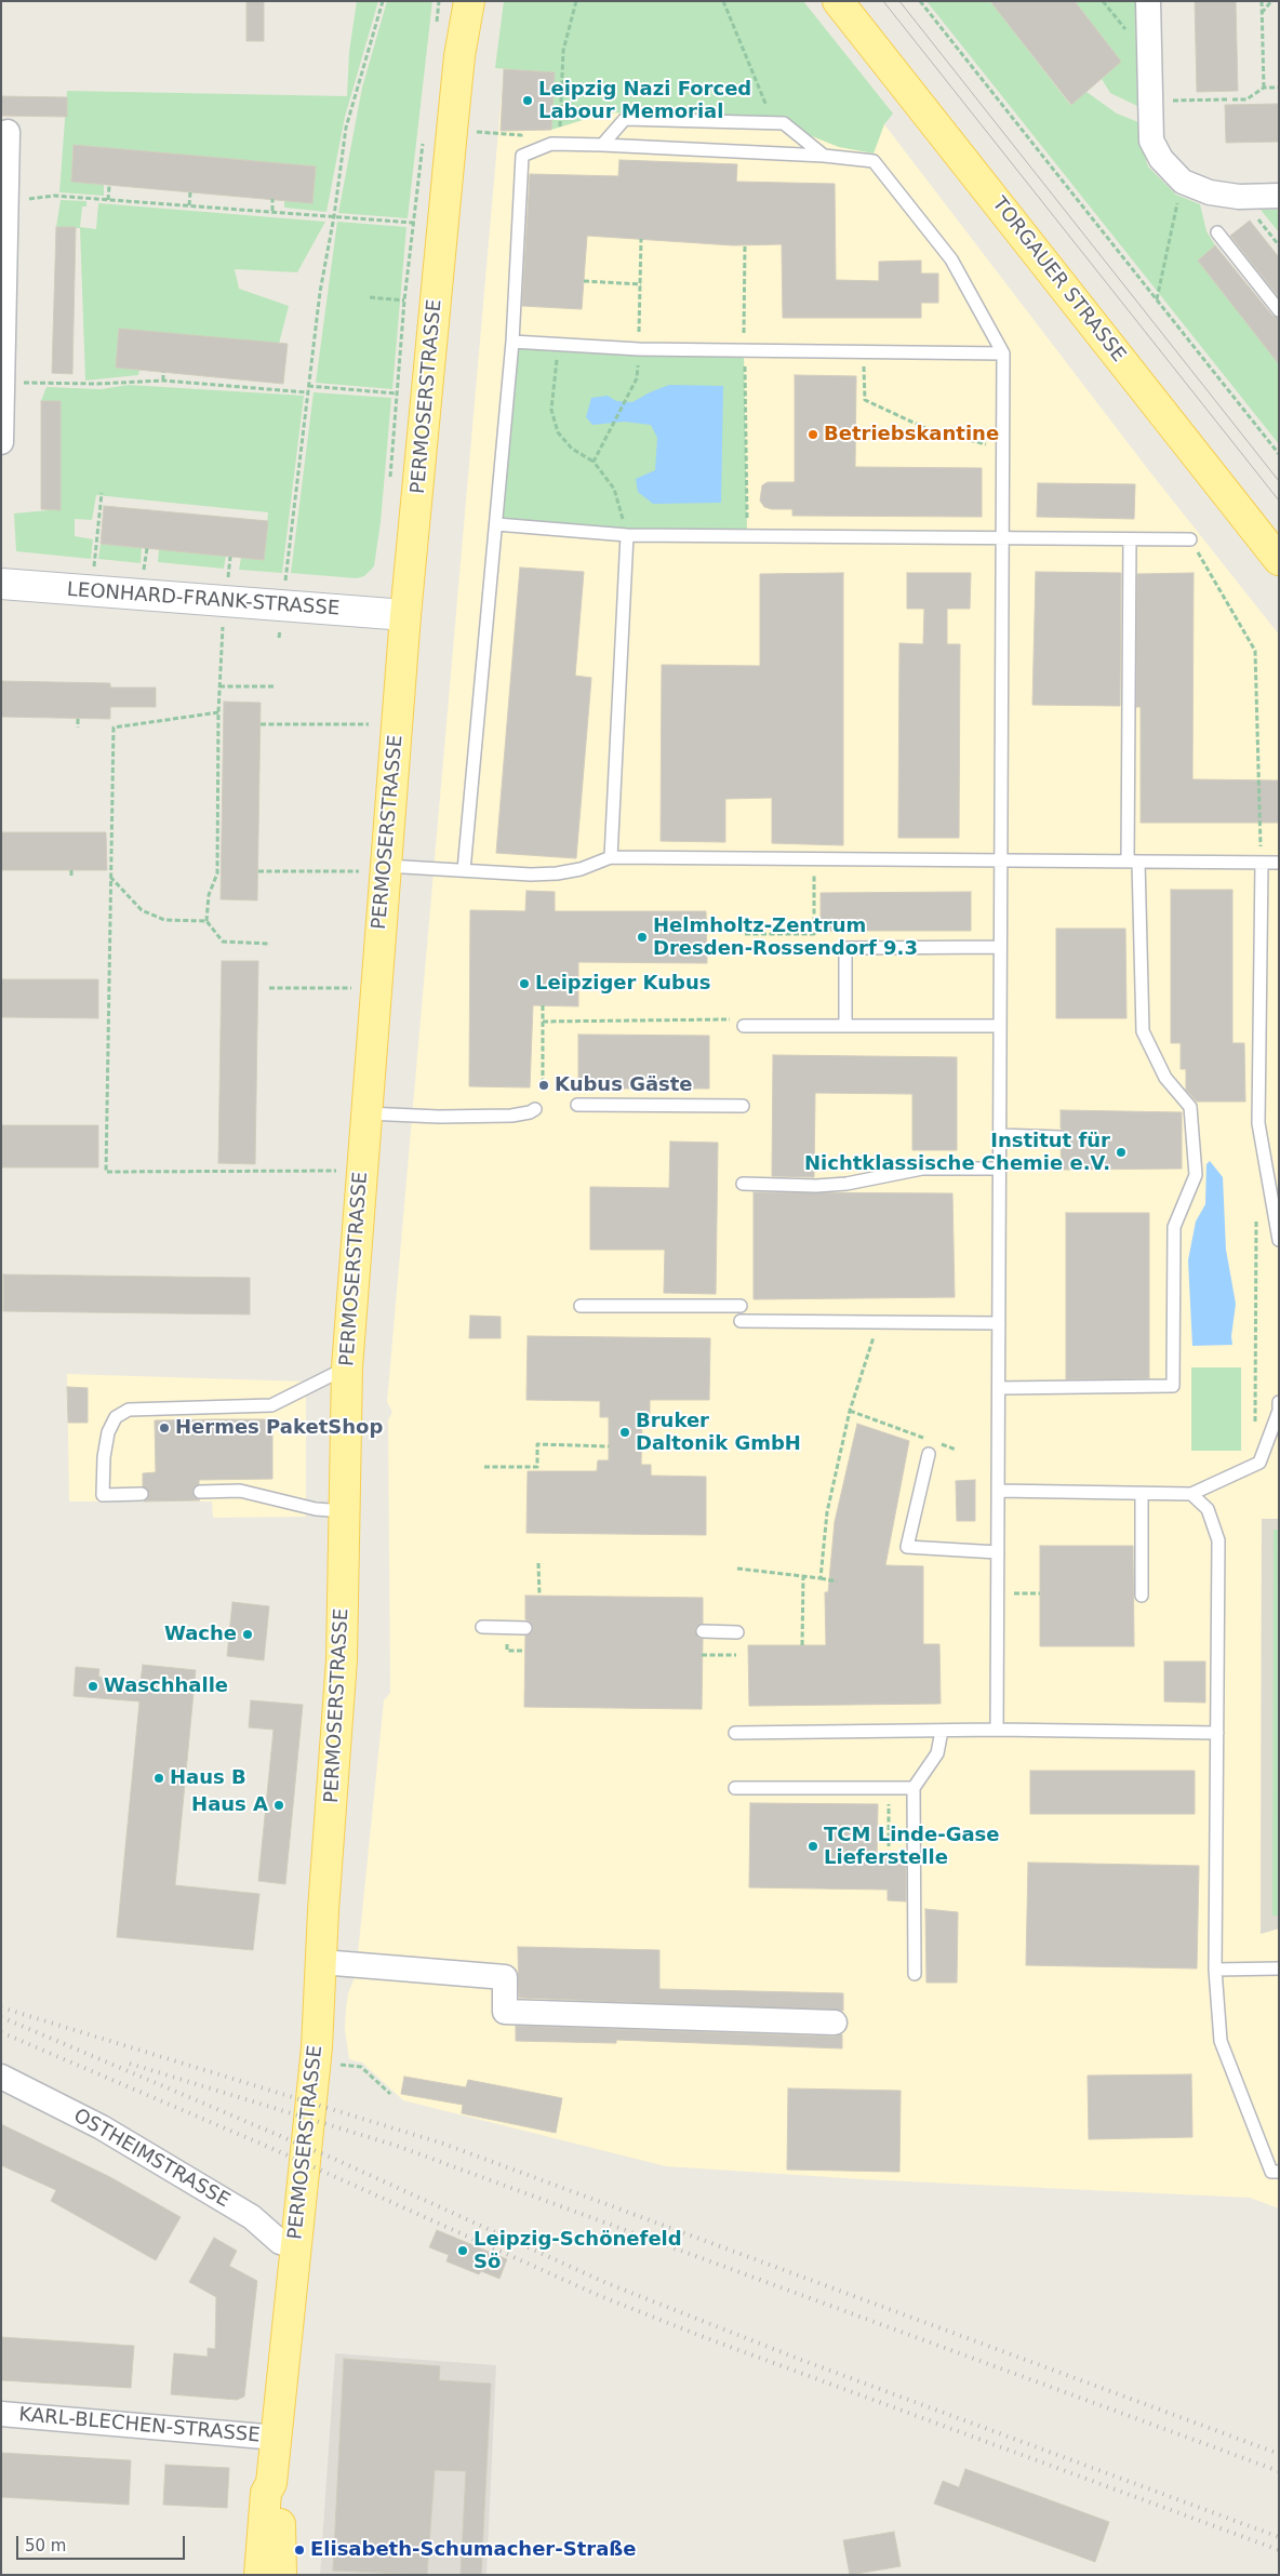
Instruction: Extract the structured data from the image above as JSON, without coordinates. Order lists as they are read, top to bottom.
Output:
{
  "streets": {
    "main road": ["TORGAUER STRASSE", "PERMOSERSTRASSE"],
    "street": ["LEONHARD-FRANK-STRASSE", "OSTHEIMSTRASSE", "KARL-BLECHEN-STRASSE"]
  },
  "crossings": [
    ["PERMOSERSTRASSE", "LEONHARD-FRANK-STRASSE"],
    ["PERMOSERSTRASSE", "OSTHEIMSTRASSE"],
    ["PERMOSERSTRASSE", "KARL-BLECHEN-STRASSE"]
  ],
  "places": [
    "Leipzig Nazi Forced Labour Memorial",
    "Betriebskantine",
    "Helmholtz-Zentrum Dresden-Rossendorf 9.3",
    "Leipziger Kubus",
    "Kubus Gäste",
    "Institut für Nichtklassische Chemie e.V.",
    "Hermes PaketShop",
    "Bruker Daltonik GmbH",
    "Wache",
    "Waschhalle",
    "Haus B",
    "Haus A",
    "TCM Linde-Gase Lieferstelle",
    "Leipzig-Schönefeld Sö",
    "Elisabeth-Schumacher-Straße"
  ],
  "scale_bar": "50 m"
}
